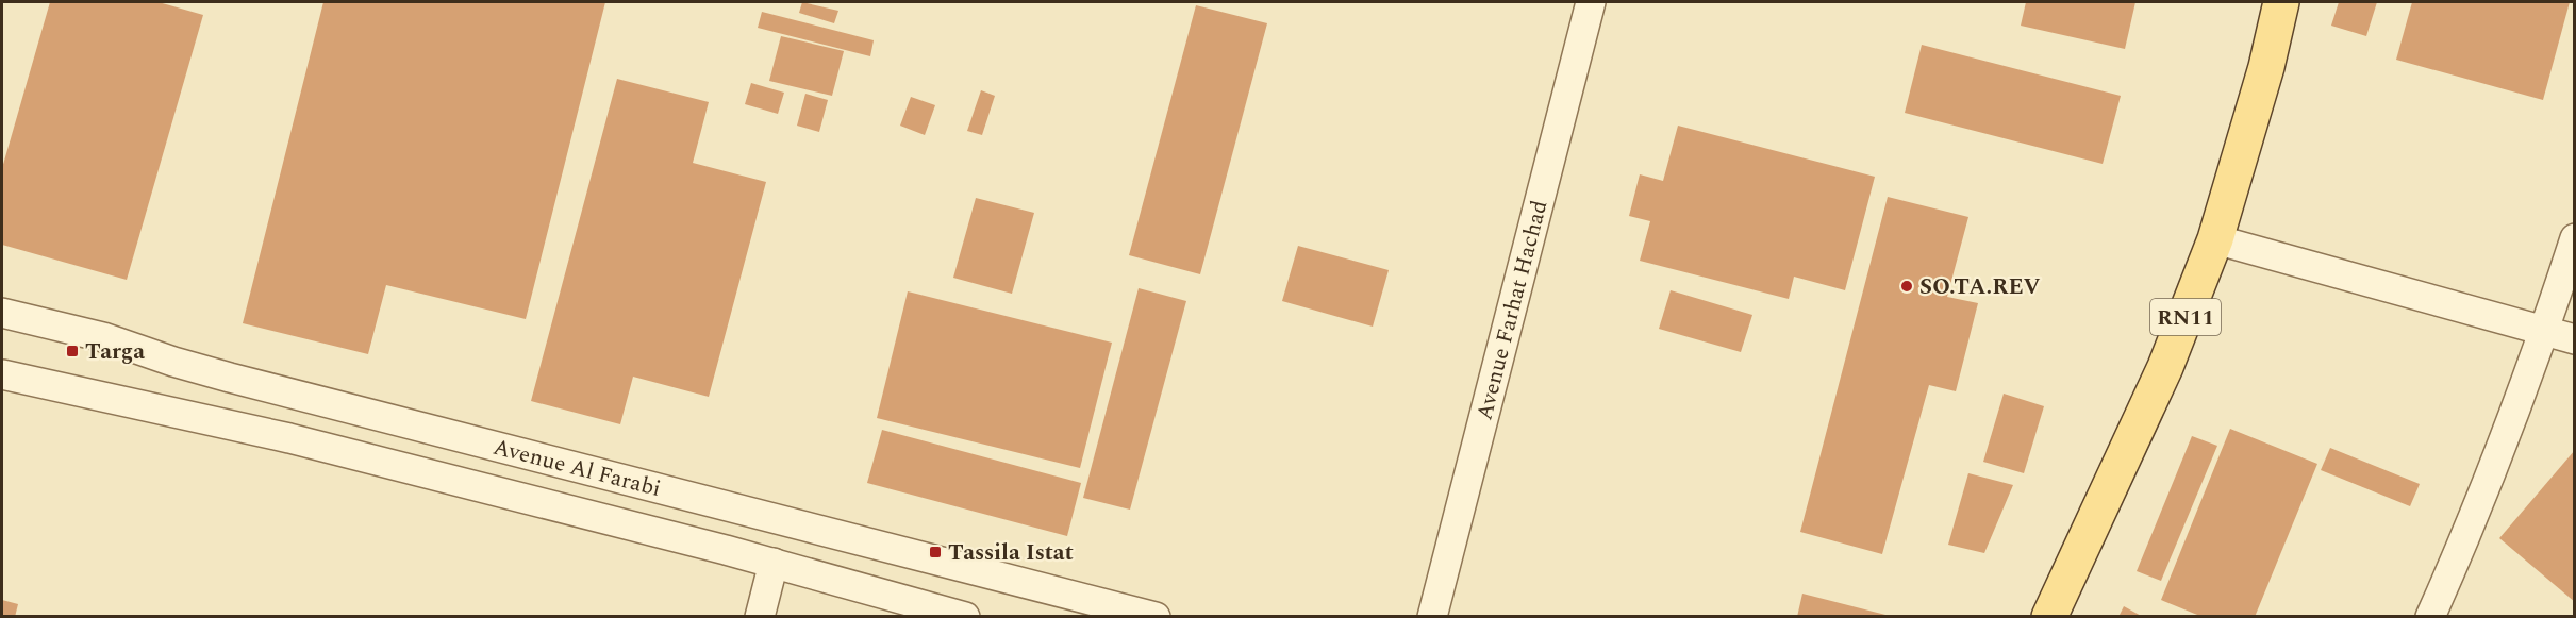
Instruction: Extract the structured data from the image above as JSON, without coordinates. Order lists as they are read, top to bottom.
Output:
{
  "streets": {
    "main road": ["RN11"],
    "street": ["Avenue Farhat Hachad", "Avenue Al Farabi"]
  },
  "places": {
    "other": ["SO.TA.REV"],
    "transit": ["Targa", "Tassila Istat"]
  }
}
